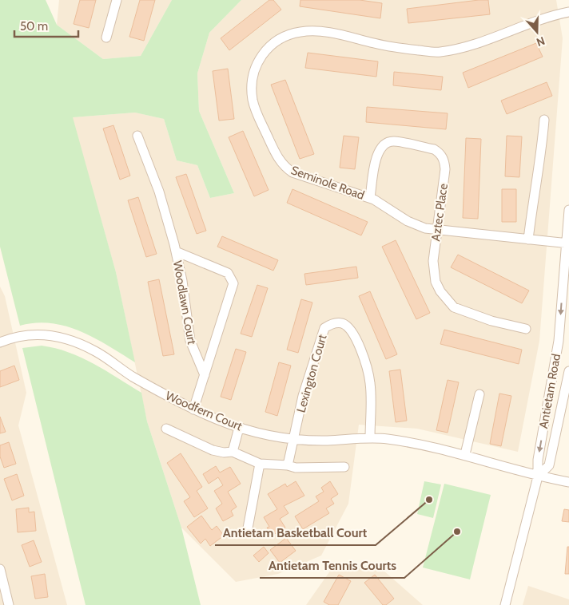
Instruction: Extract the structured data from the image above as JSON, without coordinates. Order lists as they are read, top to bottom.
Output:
{
  "streets": {
    "street": [
      "Seminole Road",
      "Aztec Place",
      "Woodlawn Court",
      "Lexington Court",
      "Antietam Road",
      "Woodfern Court"
    ]
  },
  "crossings": [
    ["Seminole Road", "Aztec Place"],
    ["Seminole Road", "Antietam Road"],
    ["Woodlawn Court", "Woodfern Court"],
    ["Lexington Court", "Woodfern Court"],
    ["Antietam Road", "Woodfern Court"]
  ],
  "places": ["Antietam Basketball Court", "Antietam Tennis Courts"],
  "scale_bar": "50 m",
  "north": "bottom"
}
